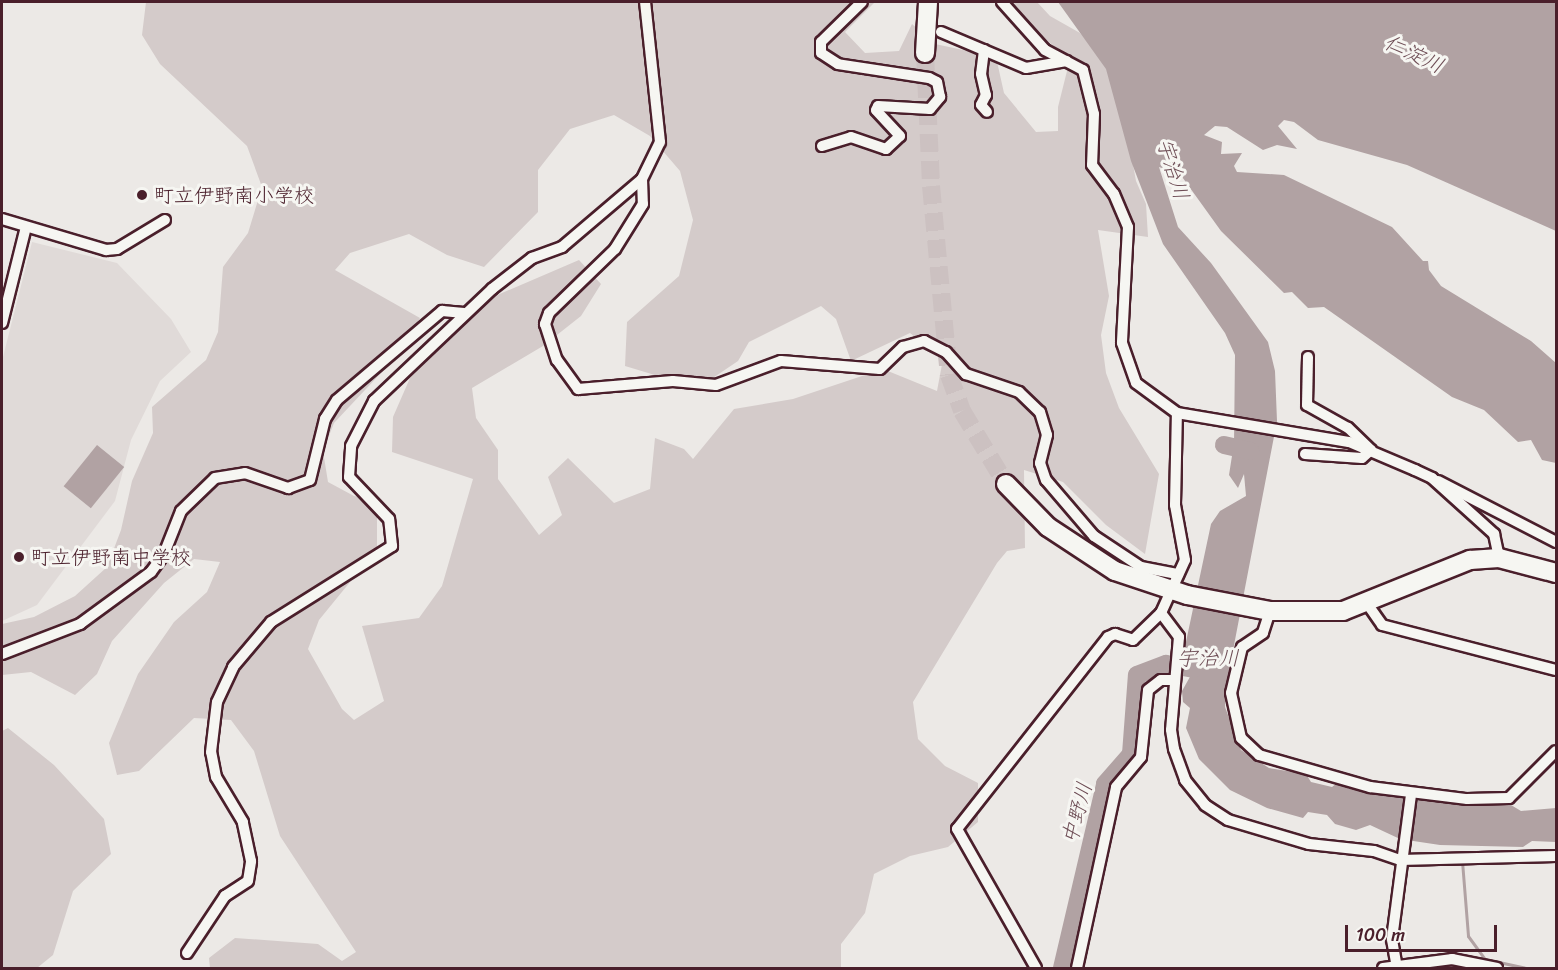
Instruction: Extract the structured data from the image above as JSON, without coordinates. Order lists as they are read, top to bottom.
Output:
{
  "water": ["仁淀川", "宇治川", "中野川"],
  "places": ["町立伊野南小学校", "町立伊野南中学校"],
  "scale_bar": "100 m"
}
